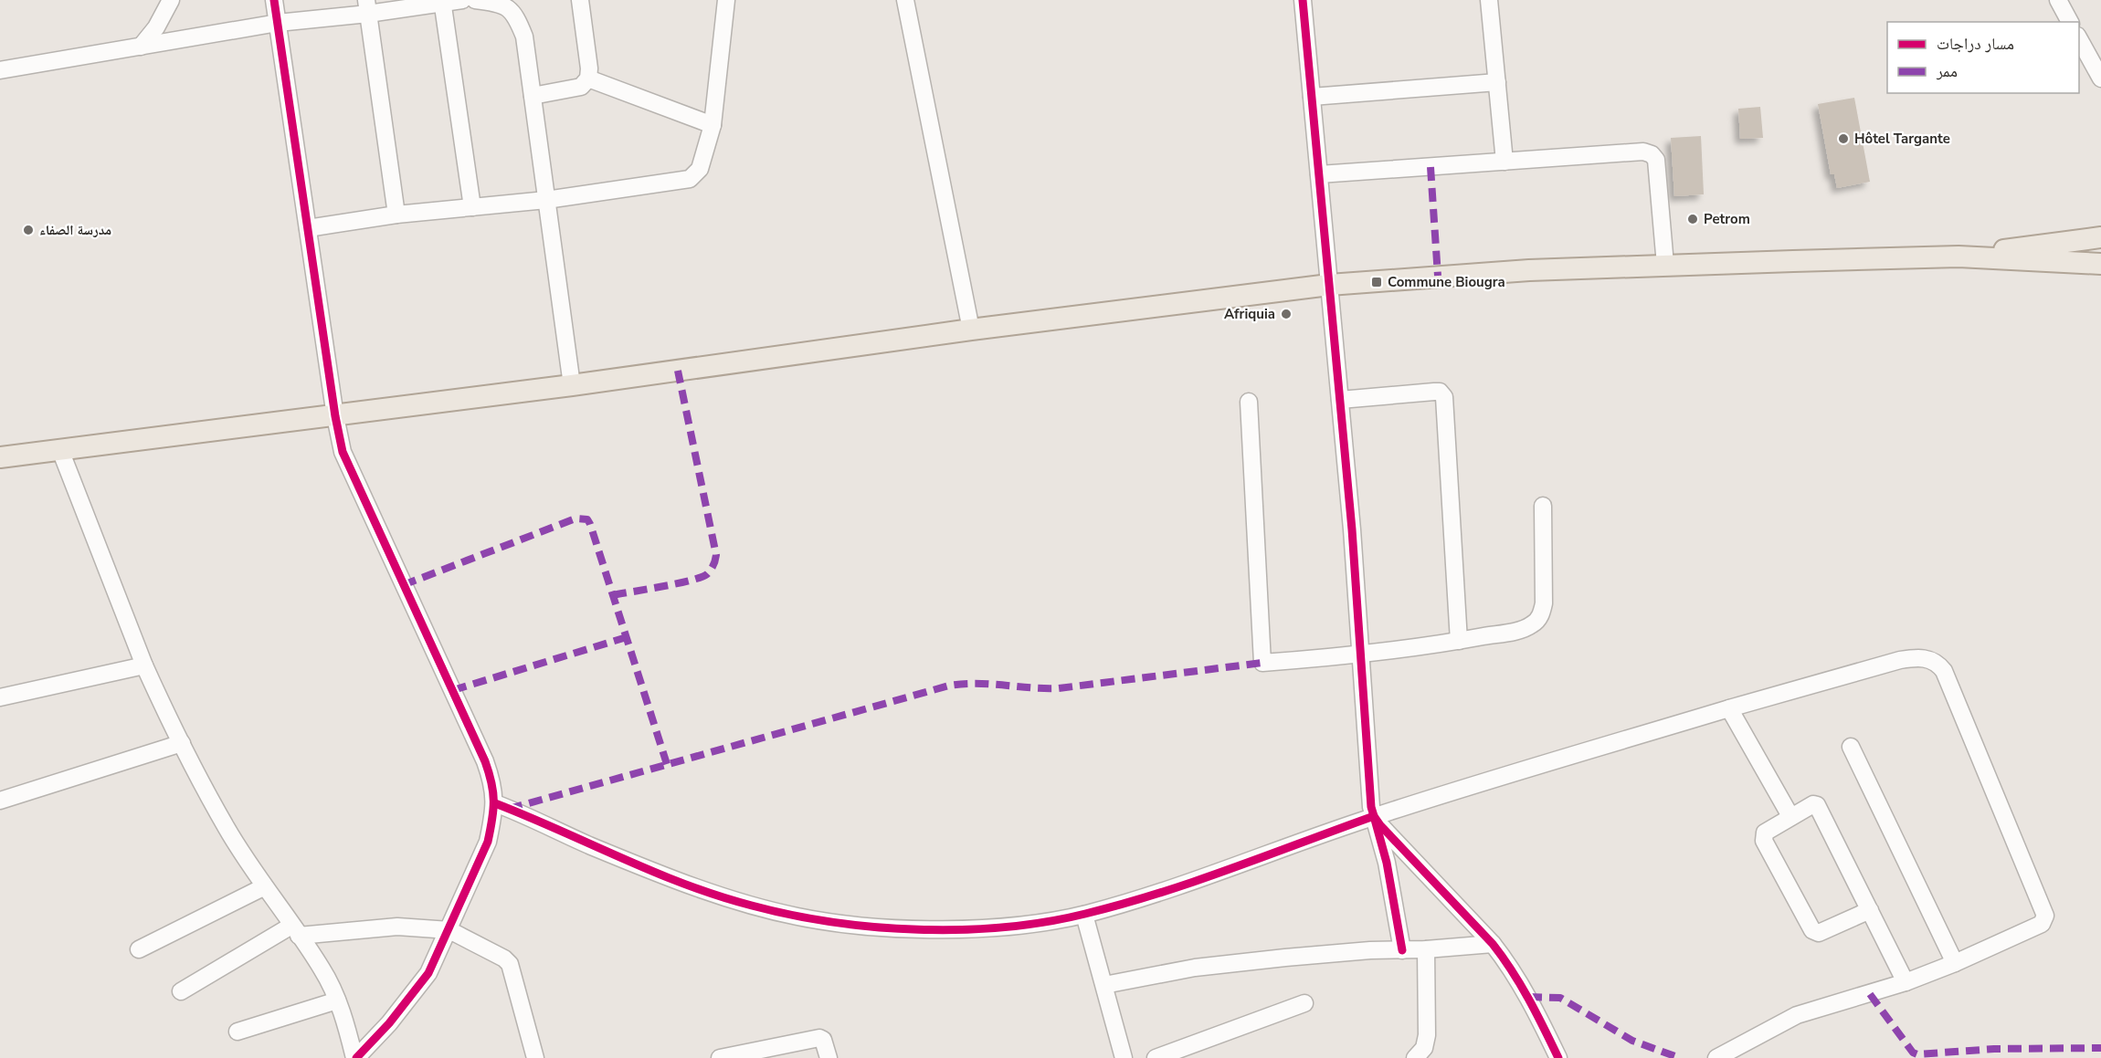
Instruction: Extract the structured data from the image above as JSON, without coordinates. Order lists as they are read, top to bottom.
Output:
{
  "places": {
    "other": [
      "Hôtel Targante",
      "Petrom",
      "مدرسة الصفاء",
      "Afriquia"
    ],
    "transit": ["Commune Biougra"]
  },
  "legend": ["مسار دراجات", "ممر"]
}
